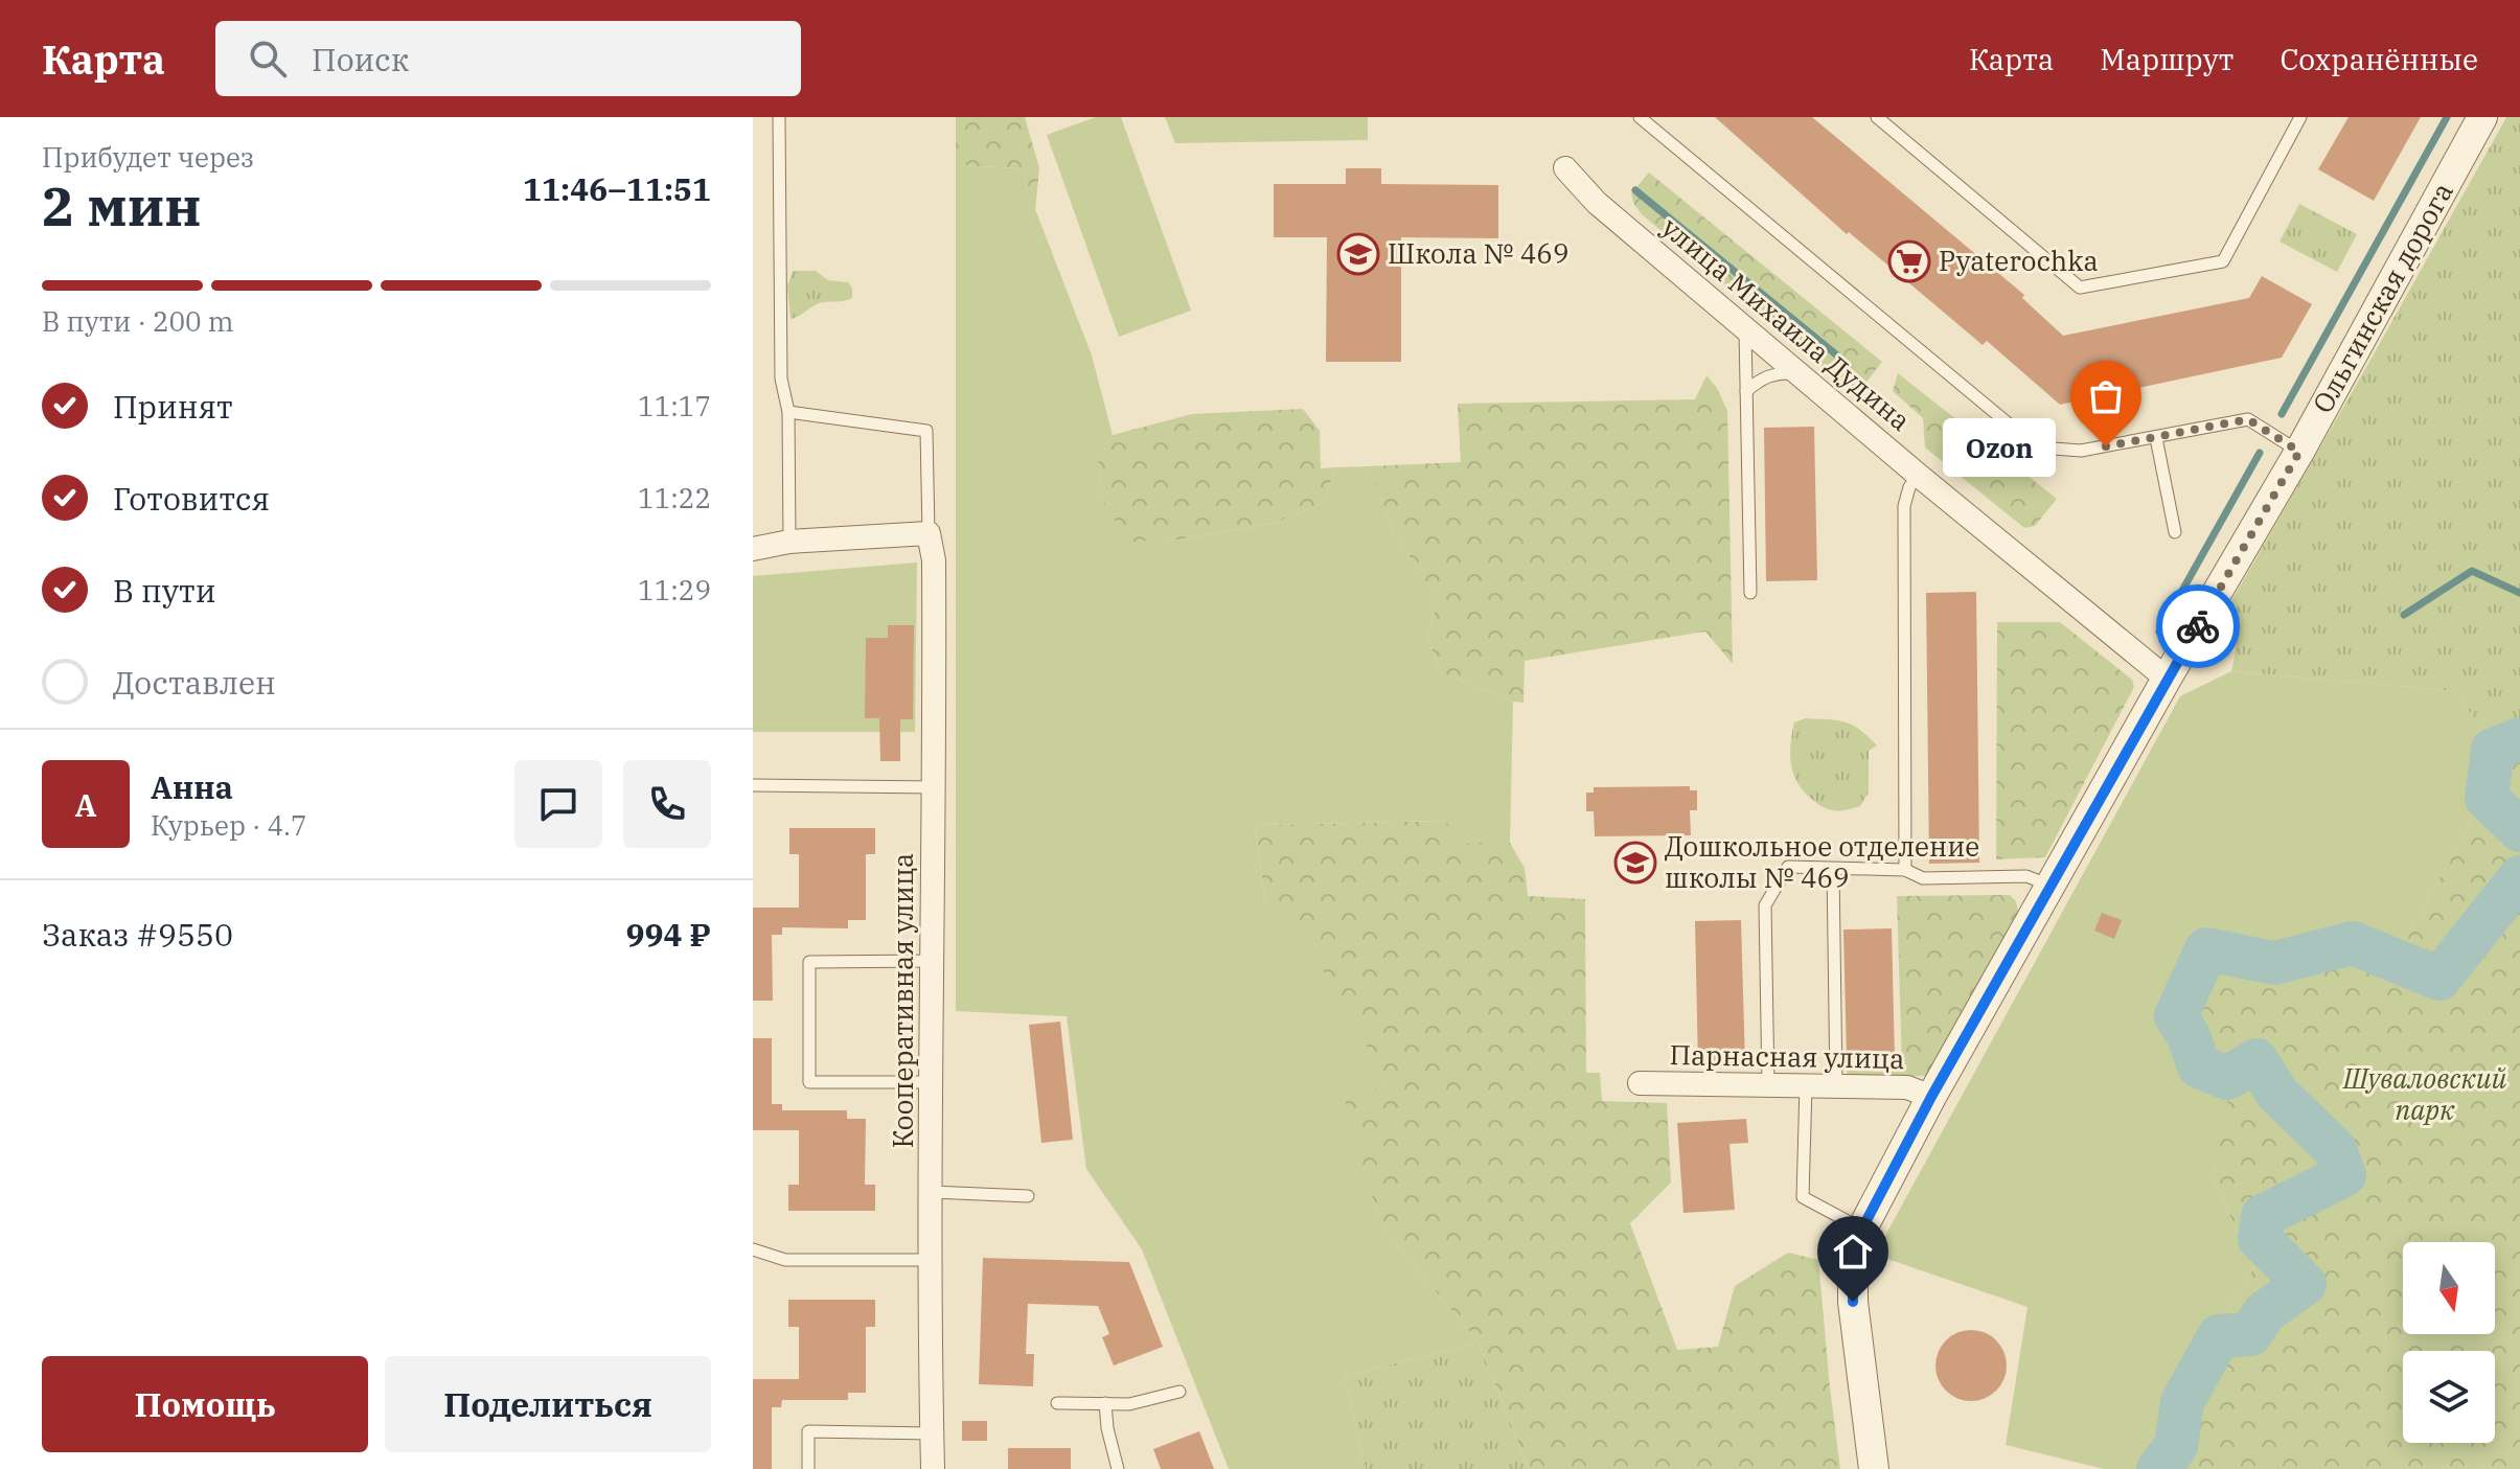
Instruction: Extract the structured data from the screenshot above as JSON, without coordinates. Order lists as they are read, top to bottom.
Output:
{
  "streets": {
    "street": [
      "Ольгинская дорога",
      "улица Михаила Дудина",
      "Кооперативная улица",
      "Парнасная улица"
    ]
  },
  "crossings": [
    ["Ольгинская дорога", "улица Михаила Дудина"],
    ["Ольгинская дорога", "Парнасная улица"]
  ],
  "parks": ["Шуваловский парк"],
  "places": {
    "school or university": ["Школа № 469", "Дошкольное отделение школы № 469"],
    "supermarket": ["Pyaterochka"],
    "other": ["Ozon"]
  },
  "north": "bottom",
  "page": {
    "header": "Карта",
    "search": "Поиск",
    "nav": ["Карта", "Маршрут", "Сохранённые"],
    "heading": ["2 мин", "Прибудет через", "11:46–11:51"],
    "panel": [
      "Анна",
      "Курьер · 4.7",
      "Заказ #9550",
      "994 ₽"
    ],
    "bar": "В пути · 200 m",
    "list": [
      ["Принят", "11:17"],
      ["Готовится", "11:22"],
      ["В пути", "11:29"],
      "Доставлен"
    ],
    "bubble": "Ozon",
    "round": "А",
    "buttons": ["Помощь", "Поделиться"]
  }
}
